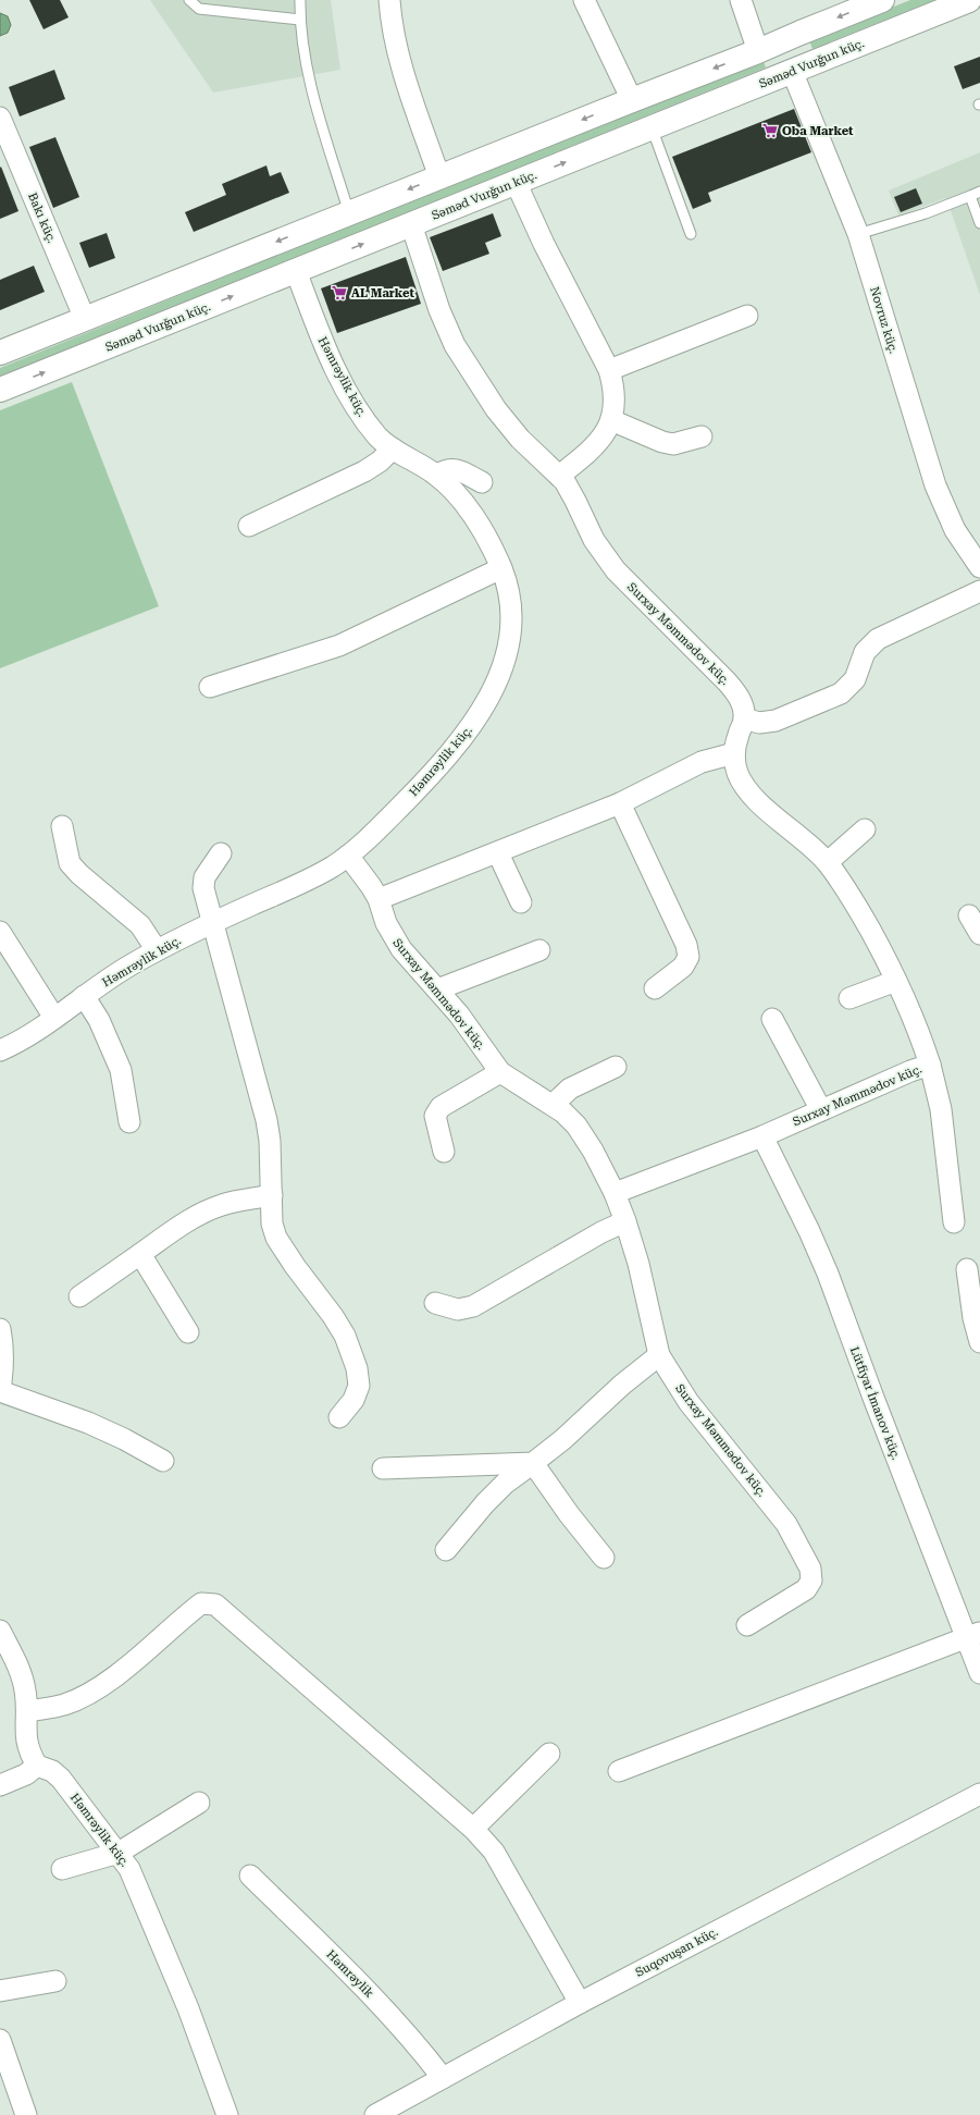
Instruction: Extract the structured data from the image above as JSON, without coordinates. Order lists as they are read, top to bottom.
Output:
{
  "streets": {
    "main road": ["Səməd Vurğun küç."],
    "street": [
      "Bakı küç.",
      "Novruz küç.",
      "Həmrəylik küç.",
      "Surxay Məmmədov küç.",
      "Lütfiyar İmanov küç.",
      "Suqovuşan küç.",
      "Həmrəylik"
    ]
  },
  "crossings": [
    ["Səməd Vurğun küç.", "Novruz küç."],
    ["Səməd Vurğun küç.", "Həmrəylik küç."],
    ["Səməd Vurğun küç.", "Surxay Məmmədov küç."],
    ["Həmrəylik küç.", "Surxay Məmmədov küç."],
    ["Surxay Məmmədov küç.", "Lütfiyar İmanov küç."],
    ["Suqovuşan küç.", "Həmrəylik"]
  ],
  "places": {
    "supermarket": ["Oba Market", "AL Market"]
  }
}
